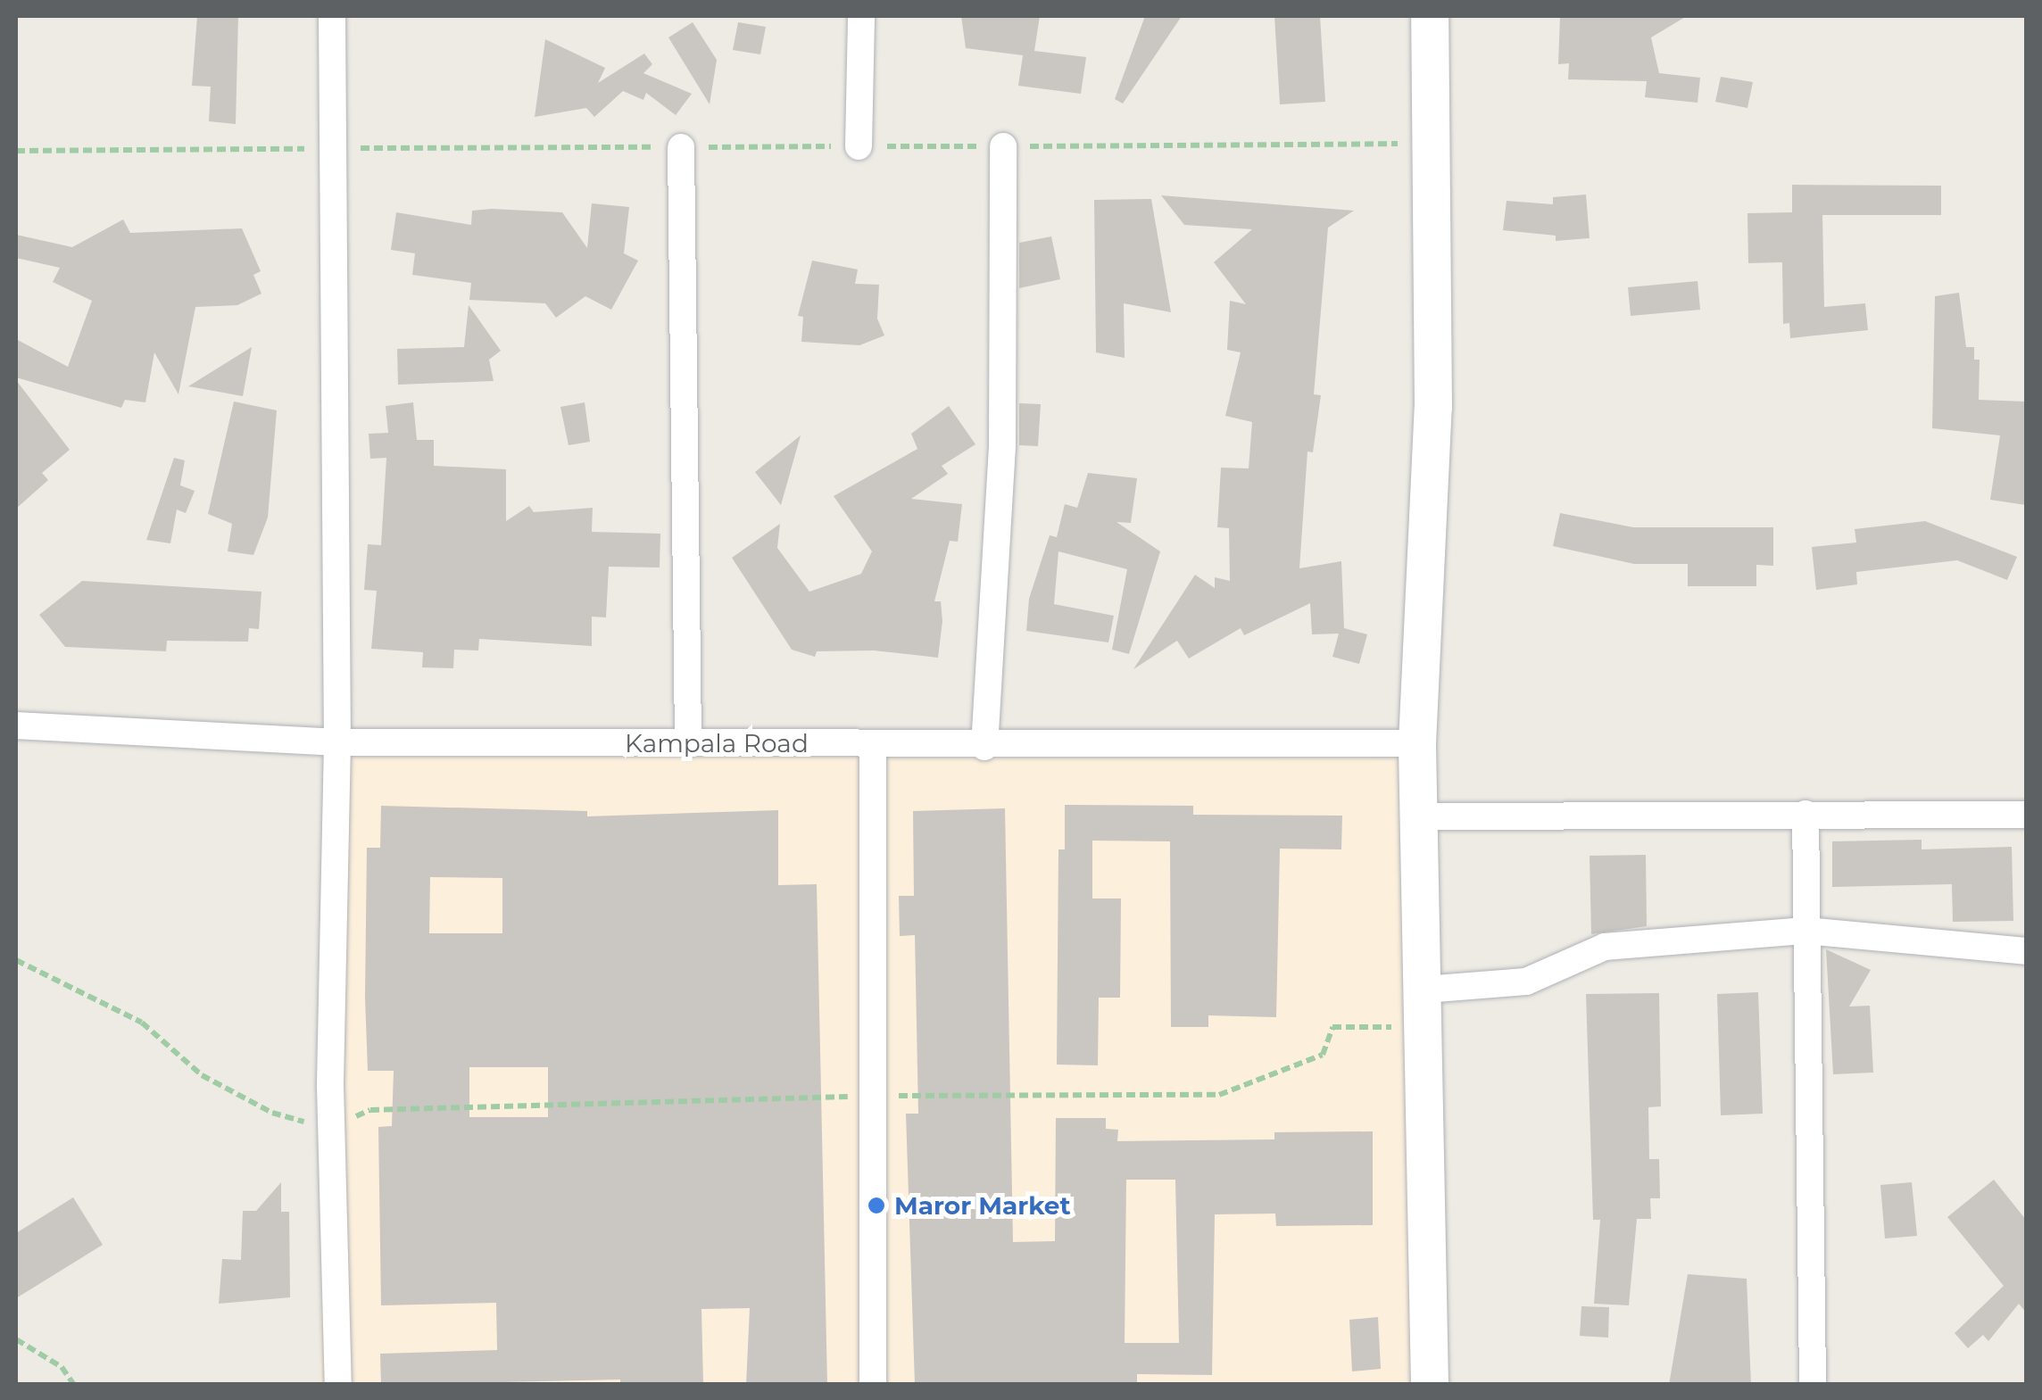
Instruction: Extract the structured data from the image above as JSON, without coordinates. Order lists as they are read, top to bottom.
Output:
{
  "streets": {
    "street": ["Kampala Road"]
  },
  "places": ["Maror Market"]
}
